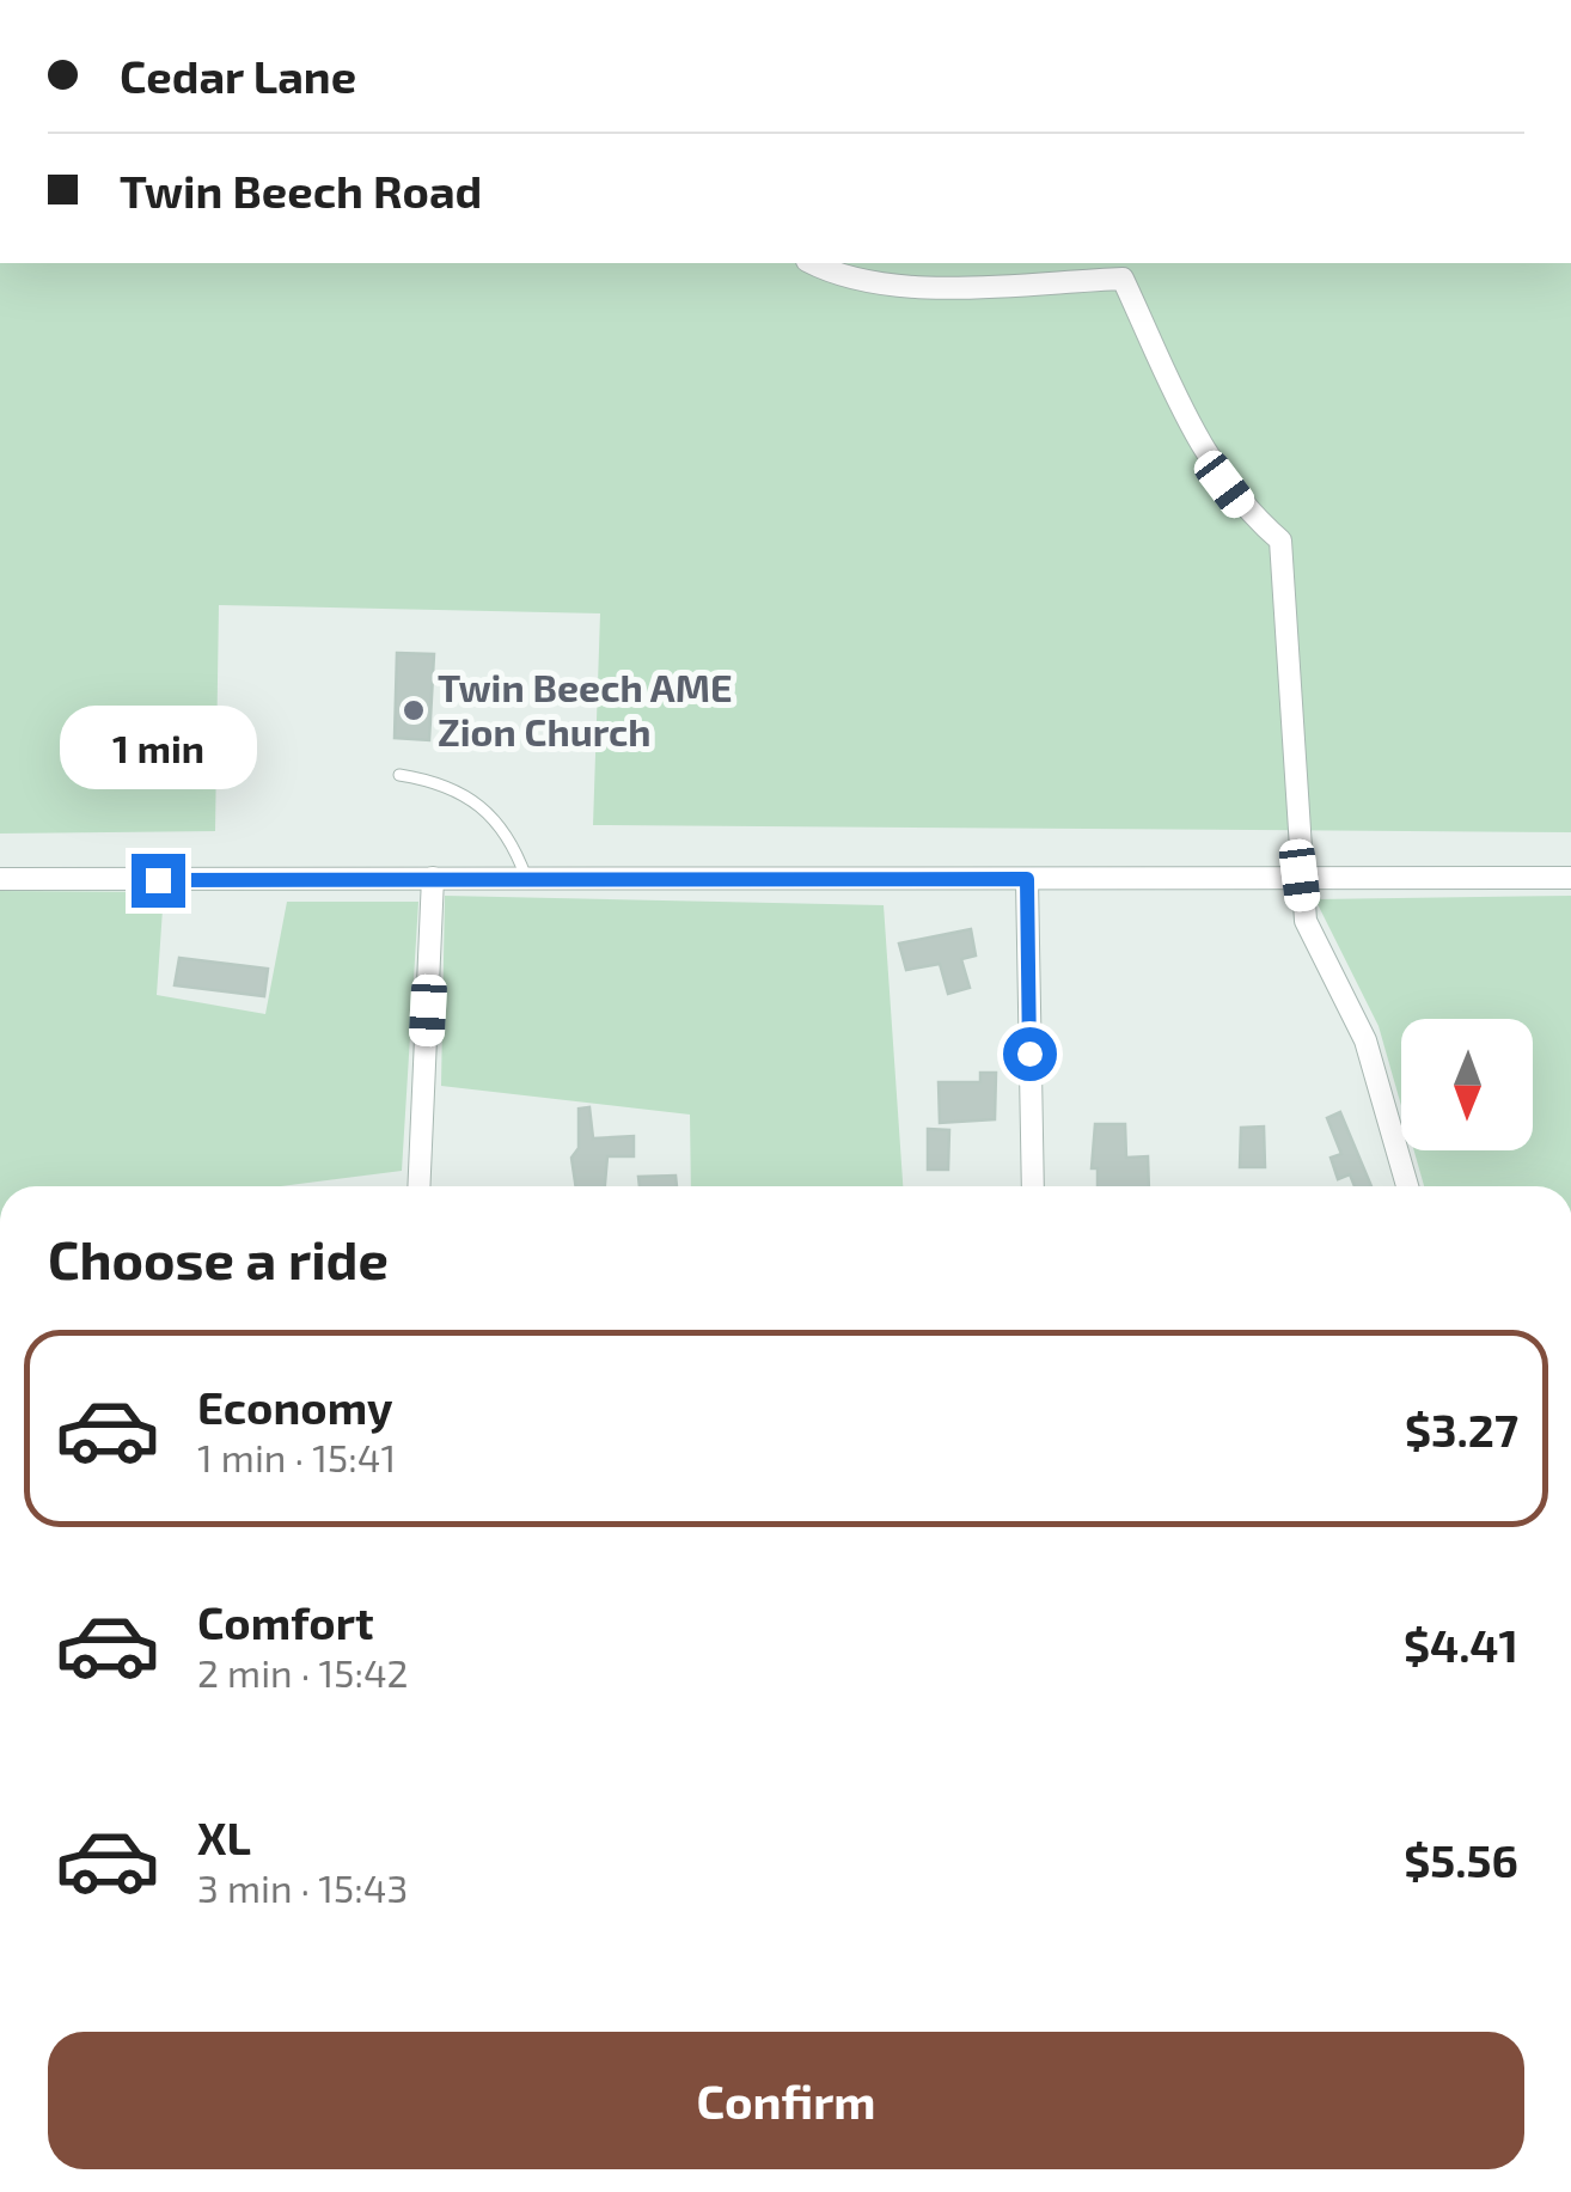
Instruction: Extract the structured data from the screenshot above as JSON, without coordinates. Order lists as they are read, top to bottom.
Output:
{
  "places": ["Twin Beech AME Zion Church"],
  "north": "bottom",
  "page": {
    "banner": ["Cedar Lane", "Twin Beech Road"],
    "bubble": "1 min",
    "heading": "Choose a ride",
    "list": [
      {
        "name": "Economy",
        "note": "1 min · 15:41",
        "value": "$3.27"
      },
      {
        "name": "Comfort",
        "note": "2 min · 15:42",
        "value": "$4.41"
      },
      {
        "name": "XL",
        "note": "3 min · 15:43",
        "value": "$5.56"
      }
    ],
    "buttons": "Confirm"
  }
}
